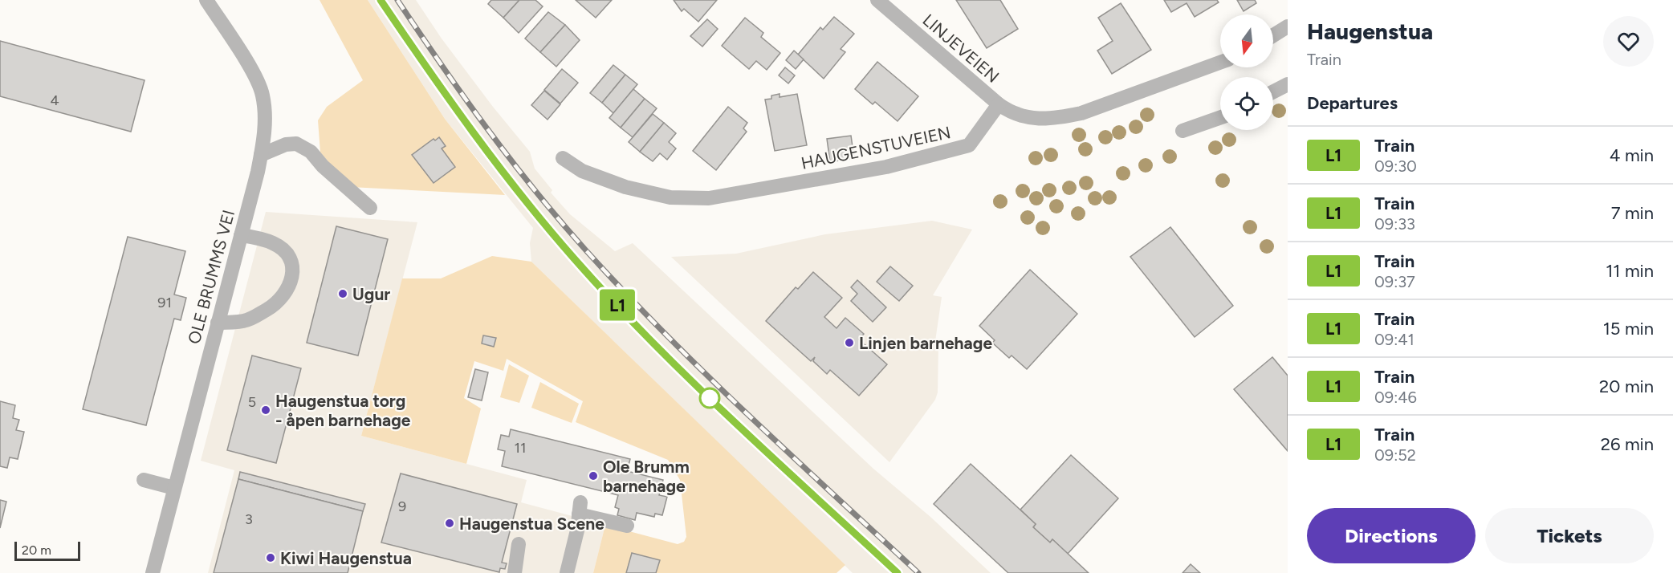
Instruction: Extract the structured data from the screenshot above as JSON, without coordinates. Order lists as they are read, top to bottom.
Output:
{
  "streets": {
    "street": ["LINJEVEIEN", "HAUGENSTUVEIEN", "OLE BRUMMS VEI"]
  },
  "crossings": [
    ["LINJEVEIEN", "HAUGENSTUVEIEN"]
  ],
  "places": [
    "Ugur",
    "Linjen barnehage",
    "Haugenstua torg - åpen barnehage",
    "Ole Brumm barnehage",
    "Haugenstua Scene",
    "Kiwi Haugenstua"
  ],
  "house_numbers": [
    "4",
    "91",
    "5",
    "11",
    "9",
    "3"
  ],
  "scale_bar": "20 m",
  "north": "bottom",
  "page": {
    "on_map": "L1",
    "heading": [
      ["Haugenstua", "Train"],
      "Departures"
    ],
    "list": [
      {
        "mark": "L1",
        "name": "Train",
        "note": "09:30",
        "value": "4 min"
      },
      {
        "mark": "L1",
        "name": "Train",
        "note": "09:33",
        "value": "7 min"
      },
      {
        "mark": "L1",
        "name": "Train",
        "note": "09:37",
        "value": "11 min"
      },
      {
        "mark": "L1",
        "name": "Train",
        "note": "09:41",
        "value": "15 min"
      },
      {
        "mark": "L1",
        "name": "Train",
        "note": "09:46",
        "value": "20 min"
      },
      {
        "mark": "L1",
        "name": "Train",
        "note": "09:52",
        "value": "26 min"
      }
    ],
    "buttons": ["Directions", "Tickets"],
    "scale": "20 m"
  }
}
